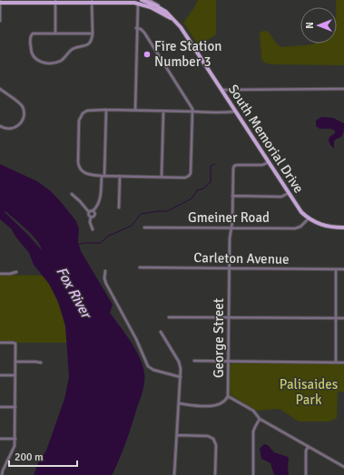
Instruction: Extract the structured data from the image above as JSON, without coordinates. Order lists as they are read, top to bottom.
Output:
{
  "streets": {
    "main road": ["South Memorial Drive"],
    "street": ["Gmeiner Road", "Carleton Avenue", "George Street"]
  },
  "crossings": [
    ["South Memorial Drive", "Gmeiner Road"],
    ["South Memorial Drive", "George Street"],
    ["Gmeiner Road", "George Street"],
    ["Carleton Avenue", "George Street"]
  ],
  "water": ["Fox River"],
  "parks": ["Palisaides Park"],
  "places": ["Fire Station Number 3"],
  "scale_bar": "200 m",
  "north": "left"
}
